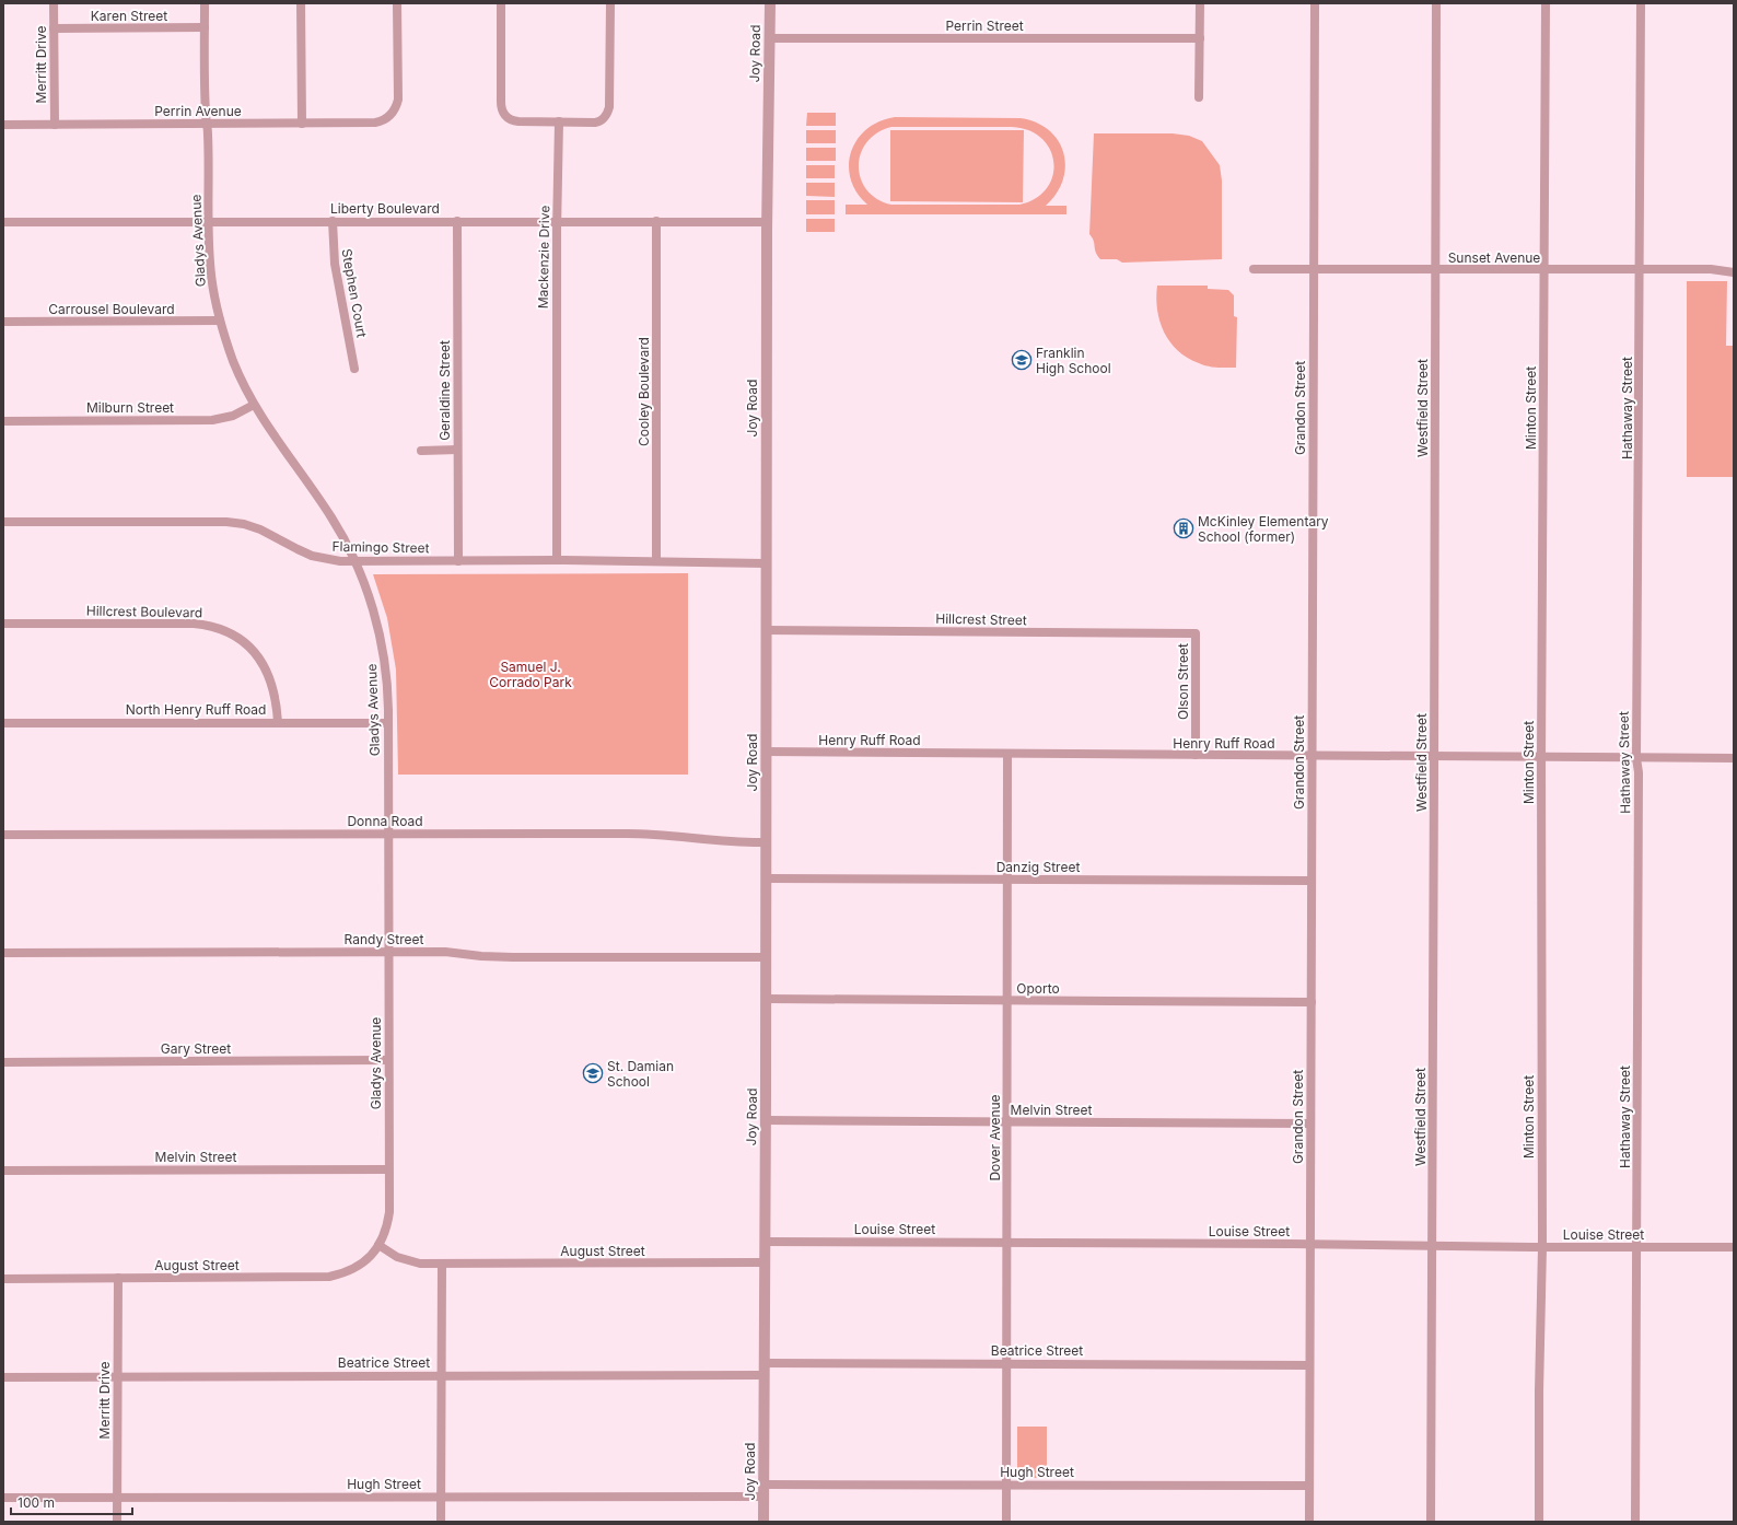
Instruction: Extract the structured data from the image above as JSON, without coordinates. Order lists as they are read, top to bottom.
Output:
{
  "streets": {
    "street": [
      "Karen Street",
      "Perrin Street",
      "Joy Road",
      "Merritt Drive",
      "Perrin Avenue",
      "Liberty Boulevard",
      "Gladys Avenue",
      "Mackenzie Drive",
      "Sunset Avenue",
      "Stephen Court",
      "Carrousel Boulevard",
      "Geraldine Street",
      "Cooley Boulevard",
      "Milburn Street",
      "Grandon Street",
      "Westfield Street",
      "Minton Street",
      "Hathaway Street",
      "Flamingo Street",
      "Hillcrest Boulevard",
      "Hillcrest Street",
      "Olson Street",
      "North Henry Ruff Road",
      "Henry Ruff Road",
      "Donna Road",
      "Danzig Street",
      "Randy Street",
      "Oporto",
      "Gary Street",
      "Melvin Street",
      "Dover Avenue",
      "Louise Street",
      "August Street",
      "Beatrice Street",
      "Hugh Street"
    ]
  },
  "crossings": [
    ["Karen Street", "Merritt Drive"],
    ["Karen Street", "Gladys Avenue"],
    ["Perrin Street", "Joy Road"],
    ["Joy Road", "Liberty Boulevard"],
    ["Joy Road", "Flamingo Street"],
    ["Joy Road", "Hillcrest Street"],
    ["Joy Road", "Henry Ruff Road"],
    ["Joy Road", "Donna Road"],
    ["Joy Road", "Danzig Street"],
    ["Joy Road", "Randy Street"],
    ["Joy Road", "Oporto"],
    ["Joy Road", "Melvin Street"],
    ["Joy Road", "Louise Street"],
    ["Joy Road", "August Street"],
    ["Joy Road", "Beatrice Street"],
    ["Joy Road", "Hugh Street"],
    ["Merritt Drive", "Perrin Avenue"],
    ["Merritt Drive", "August Street"],
    ["Merritt Drive", "Beatrice Street"],
    ["Merritt Drive", "Hugh Street"],
    ["Perrin Avenue", "Gladys Avenue"],
    ["Liberty Boulevard", "Gladys Avenue"],
    ["Liberty Boulevard", "Mackenzie Drive"],
    ["Liberty Boulevard", "Stephen Court"],
    ["Liberty Boulevard", "Geraldine Street"],
    ["Liberty Boulevard", "Cooley Boulevard"],
    ["Gladys Avenue", "Carrousel Boulevard"],
    ["Gladys Avenue", "Milburn Street"],
    ["Gladys Avenue", "Flamingo Street"],
    ["Gladys Avenue", "North Henry Ruff Road"],
    ["Gladys Avenue", "Donna Road"],
    ["Gladys Avenue", "Randy Street"],
    ["Gladys Avenue", "Gary Street"],
    ["Gladys Avenue", "Melvin Street"],
    ["Gladys Avenue", "August Street"],
    ["Mackenzie Drive", "Flamingo Street"],
    ["Sunset Avenue", "Grandon Street"],
    ["Sunset Avenue", "Westfield Street"],
    ["Sunset Avenue", "Minton Street"],
    ["Sunset Avenue", "Hathaway Street"],
    ["Geraldine Street", "Flamingo Street"],
    ["Cooley Boulevard", "Flamingo Street"],
    ["Grandon Street", "Henry Ruff Road"],
    ["Grandon Street", "Danzig Street"],
    ["Grandon Street", "Oporto"],
    ["Grandon Street", "Melvin Street"],
    ["Grandon Street", "Louise Street"],
    ["Grandon Street", "Beatrice Street"],
    ["Grandon Street", "Hugh Street"],
    ["Westfield Street", "Henry Ruff Road"],
    ["Westfield Street", "Louise Street"],
    ["Minton Street", "Henry Ruff Road"],
    ["Minton Street", "Louise Street"],
    ["Hathaway Street", "Henry Ruff Road"],
    ["Hathaway Street", "Louise Street"],
    ["Hillcrest Boulevard", "North Henry Ruff Road"],
    ["Hillcrest Street", "Olson Street"],
    ["Olson Street", "Henry Ruff Road"],
    ["Henry Ruff Road", "Dover Avenue"],
    ["Danzig Street", "Dover Avenue"],
    ["Oporto", "Dover Avenue"],
    ["Melvin Street", "Dover Avenue"],
    ["Dover Avenue", "Louise Street"],
    ["Dover Avenue", "Beatrice Street"],
    ["Dover Avenue", "Hugh Street"]
  ],
  "parks": ["Samuel J. Corrado Park"],
  "places": {
    "school or university": ["Franklin High School", "St. Damian School"],
    "building": ["McKinley Elementary School (former)"]
  },
  "scale_bar": "100 m"
}
